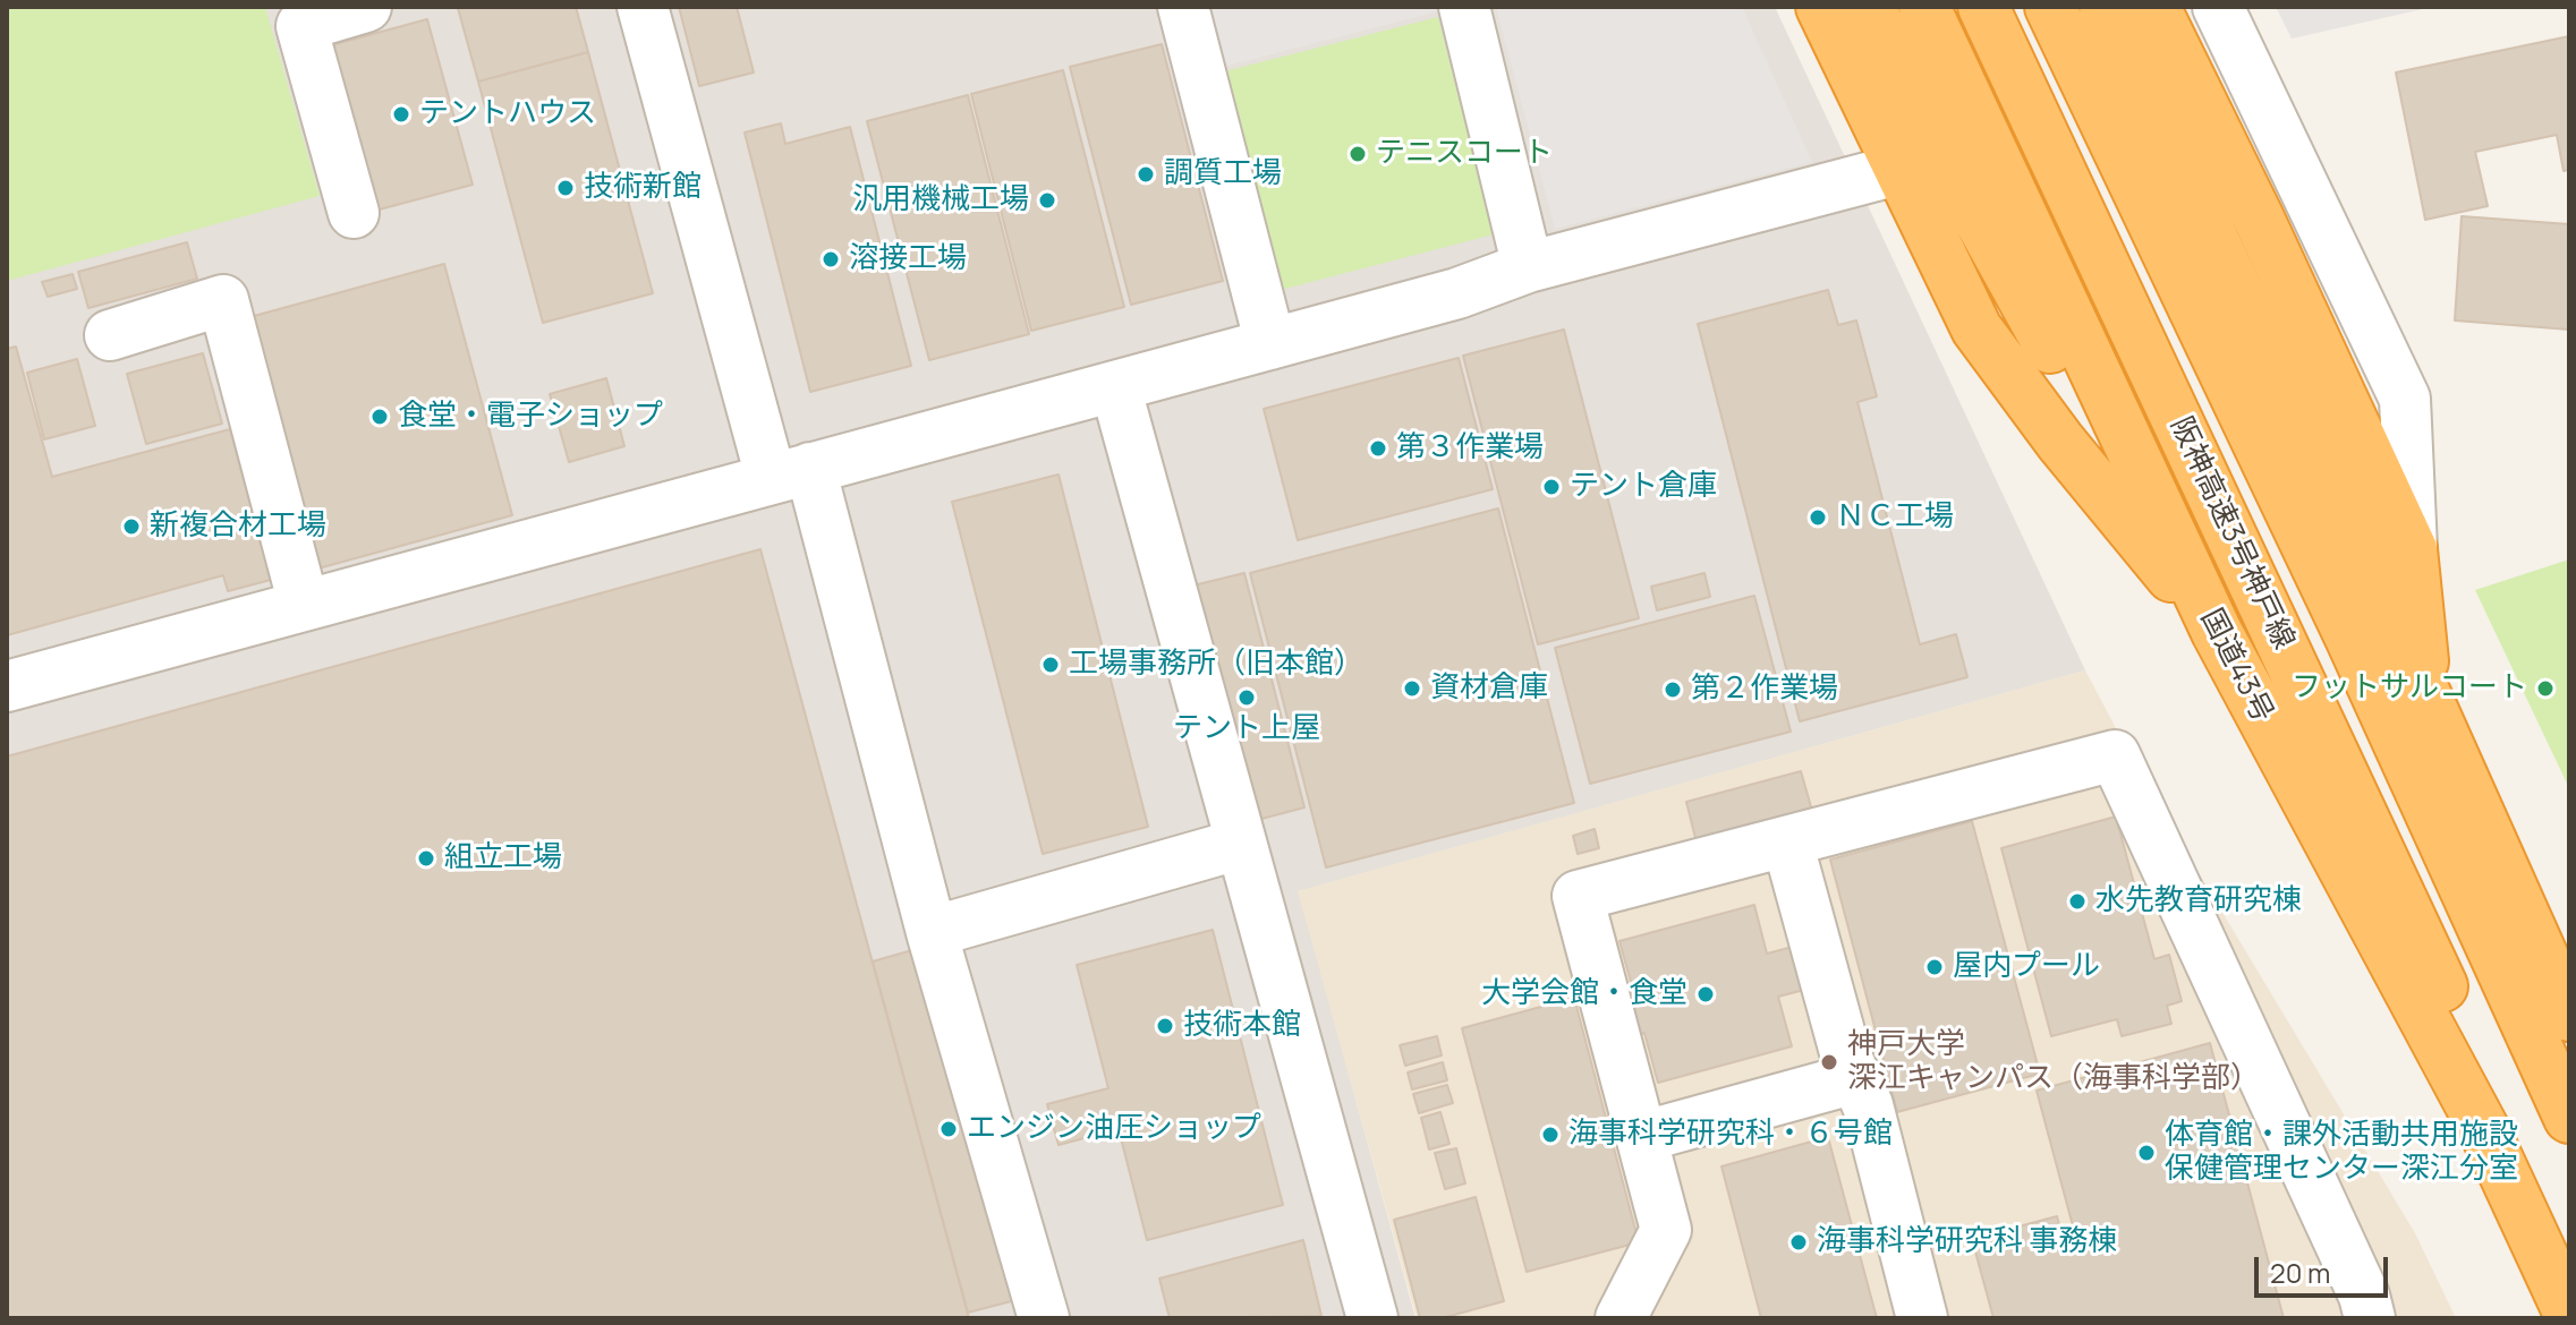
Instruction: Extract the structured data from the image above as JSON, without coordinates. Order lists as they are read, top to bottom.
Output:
{
  "streets": {
    "highway": ["阪神高速3号神戸線", "国道43号"]
  },
  "places": [
    "テントハウス",
    "テニスコート",
    "調質工場",
    "技術新館",
    "汎用機械工場",
    "溶接工場",
    "食堂・電子ショップ",
    "第３作業場",
    "テント倉庫",
    "ＮＣ工場",
    "新複合材工場",
    "工場事務所（旧本館）",
    "資材倉庫",
    "フットサルコート",
    "第２作業場",
    "テント上屋",
    "組立工場",
    "水先教育研究棟",
    "屋内プール",
    "大学会館・食堂",
    "技術本館",
    "神戸大学 深江キャンパス（海事科学部）",
    "エンジン油圧ショップ",
    "海事科学研究科・６号館",
    "体育館・課外活動共用施設 保健管理センター深江分室",
    "海事科学研究科 事務棟"
  ],
  "scale_bar": "20 m"
}
